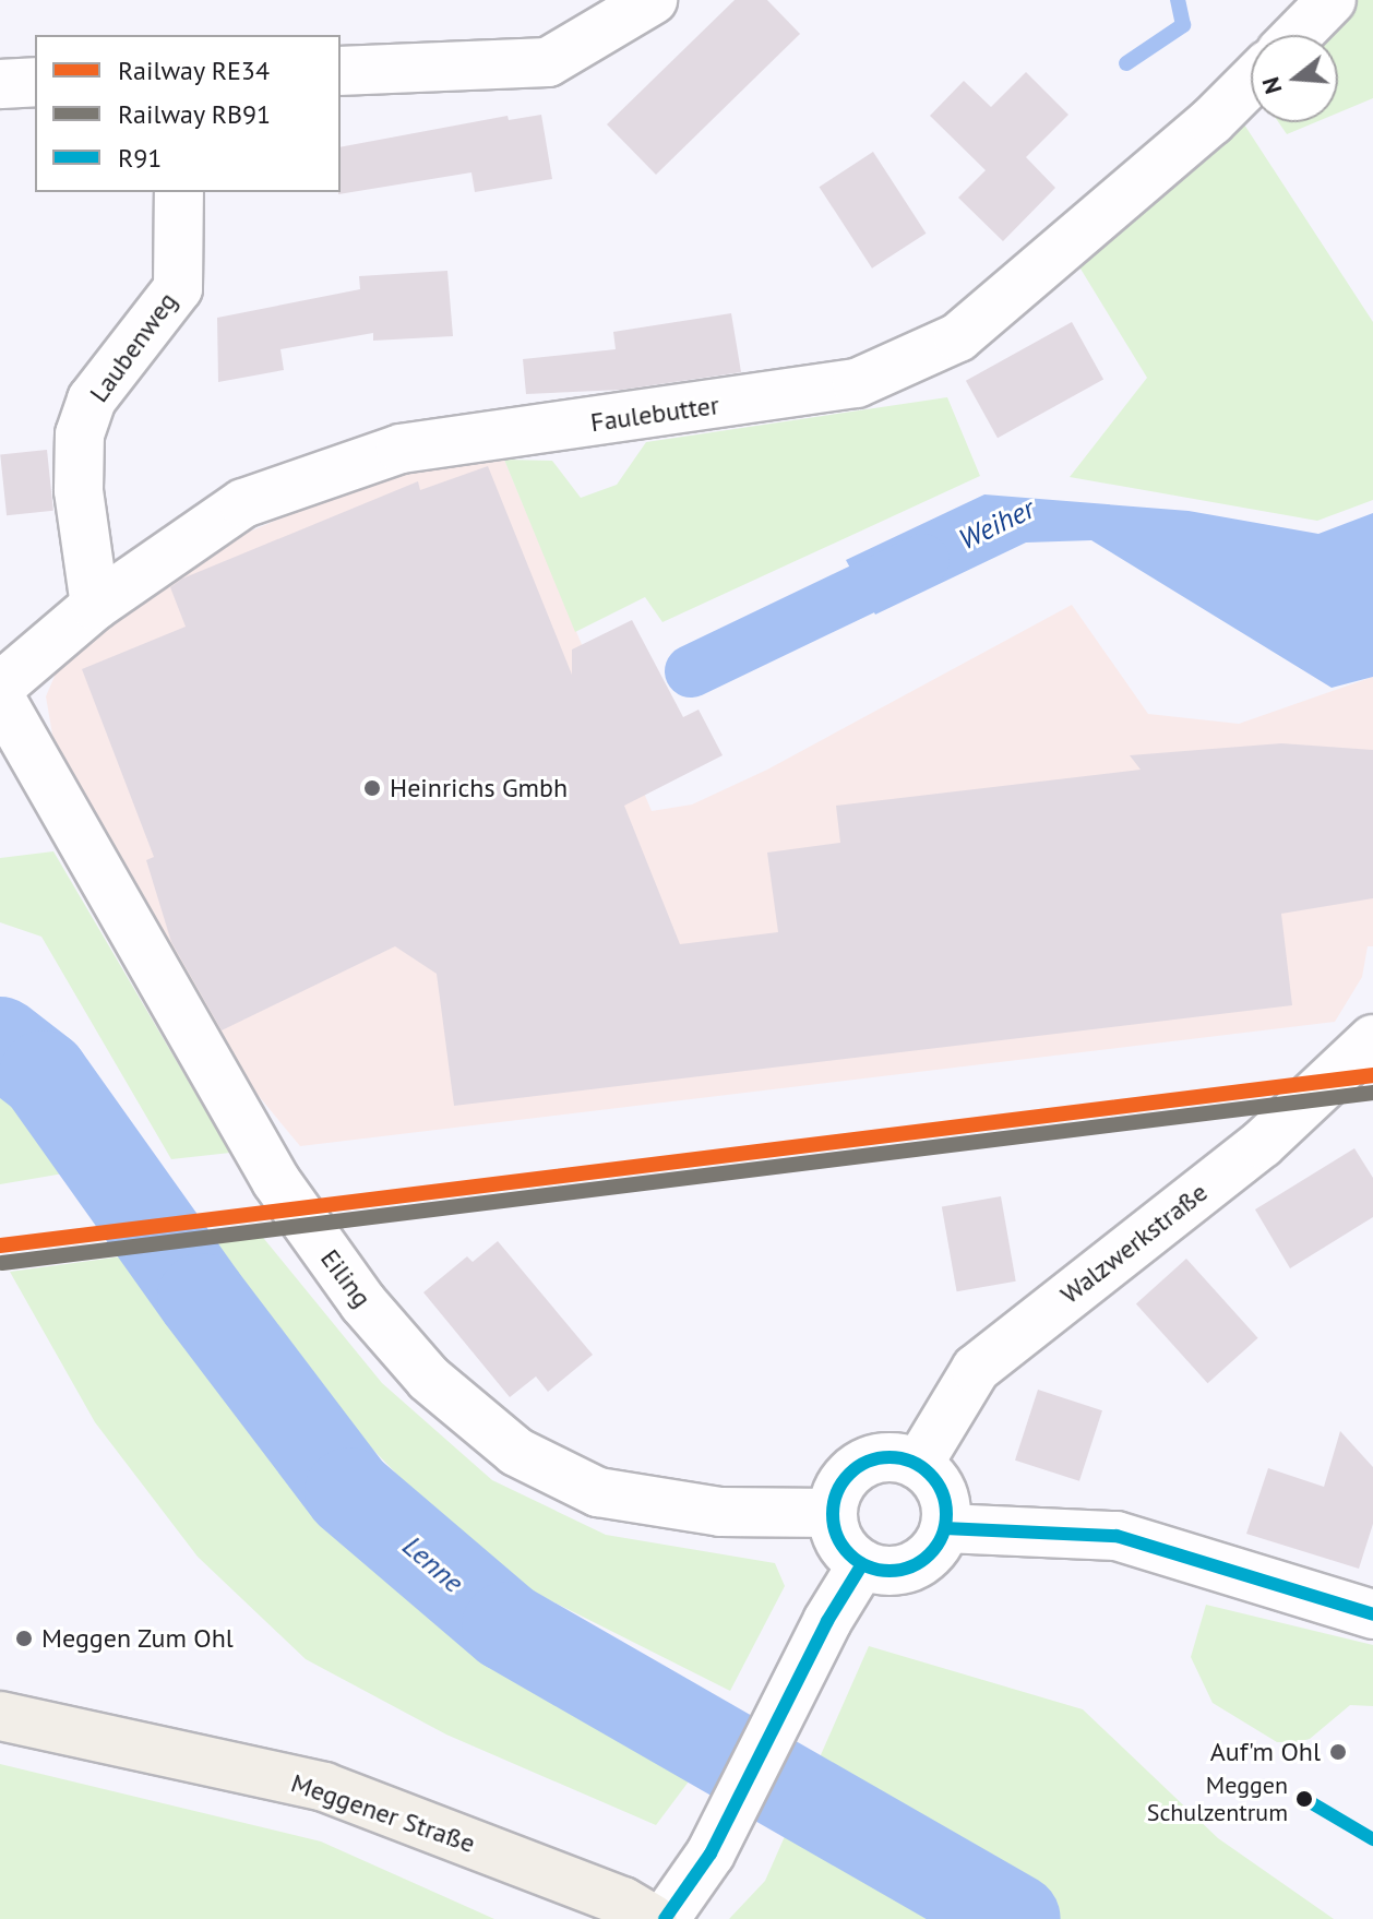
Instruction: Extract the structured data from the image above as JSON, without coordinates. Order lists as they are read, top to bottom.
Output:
{
  "streets": {
    "main road": ["Meggener Straße"],
    "street": [
      "Laubenweg",
      "Faulebutter",
      "Walzwerkstraße",
      "Eiling"
    ]
  },
  "crossings": [
    ["Laubenweg", "Faulebutter"],
    ["Walzwerkstraße", "Eiling"]
  ],
  "water": ["Weiher", "Lenne"],
  "places": [
    "Heinrichs Gmbh",
    "Meggen Zum Ohl",
    "Auf'm Ohl",
    "Meggen Schulzentrum"
  ],
  "lines": ["rail line RE34", "rail line RB91", "transit line R91"],
  "legend": ["Railway RE34", "Railway RB91", "R91"],
  "north": "left"
}
